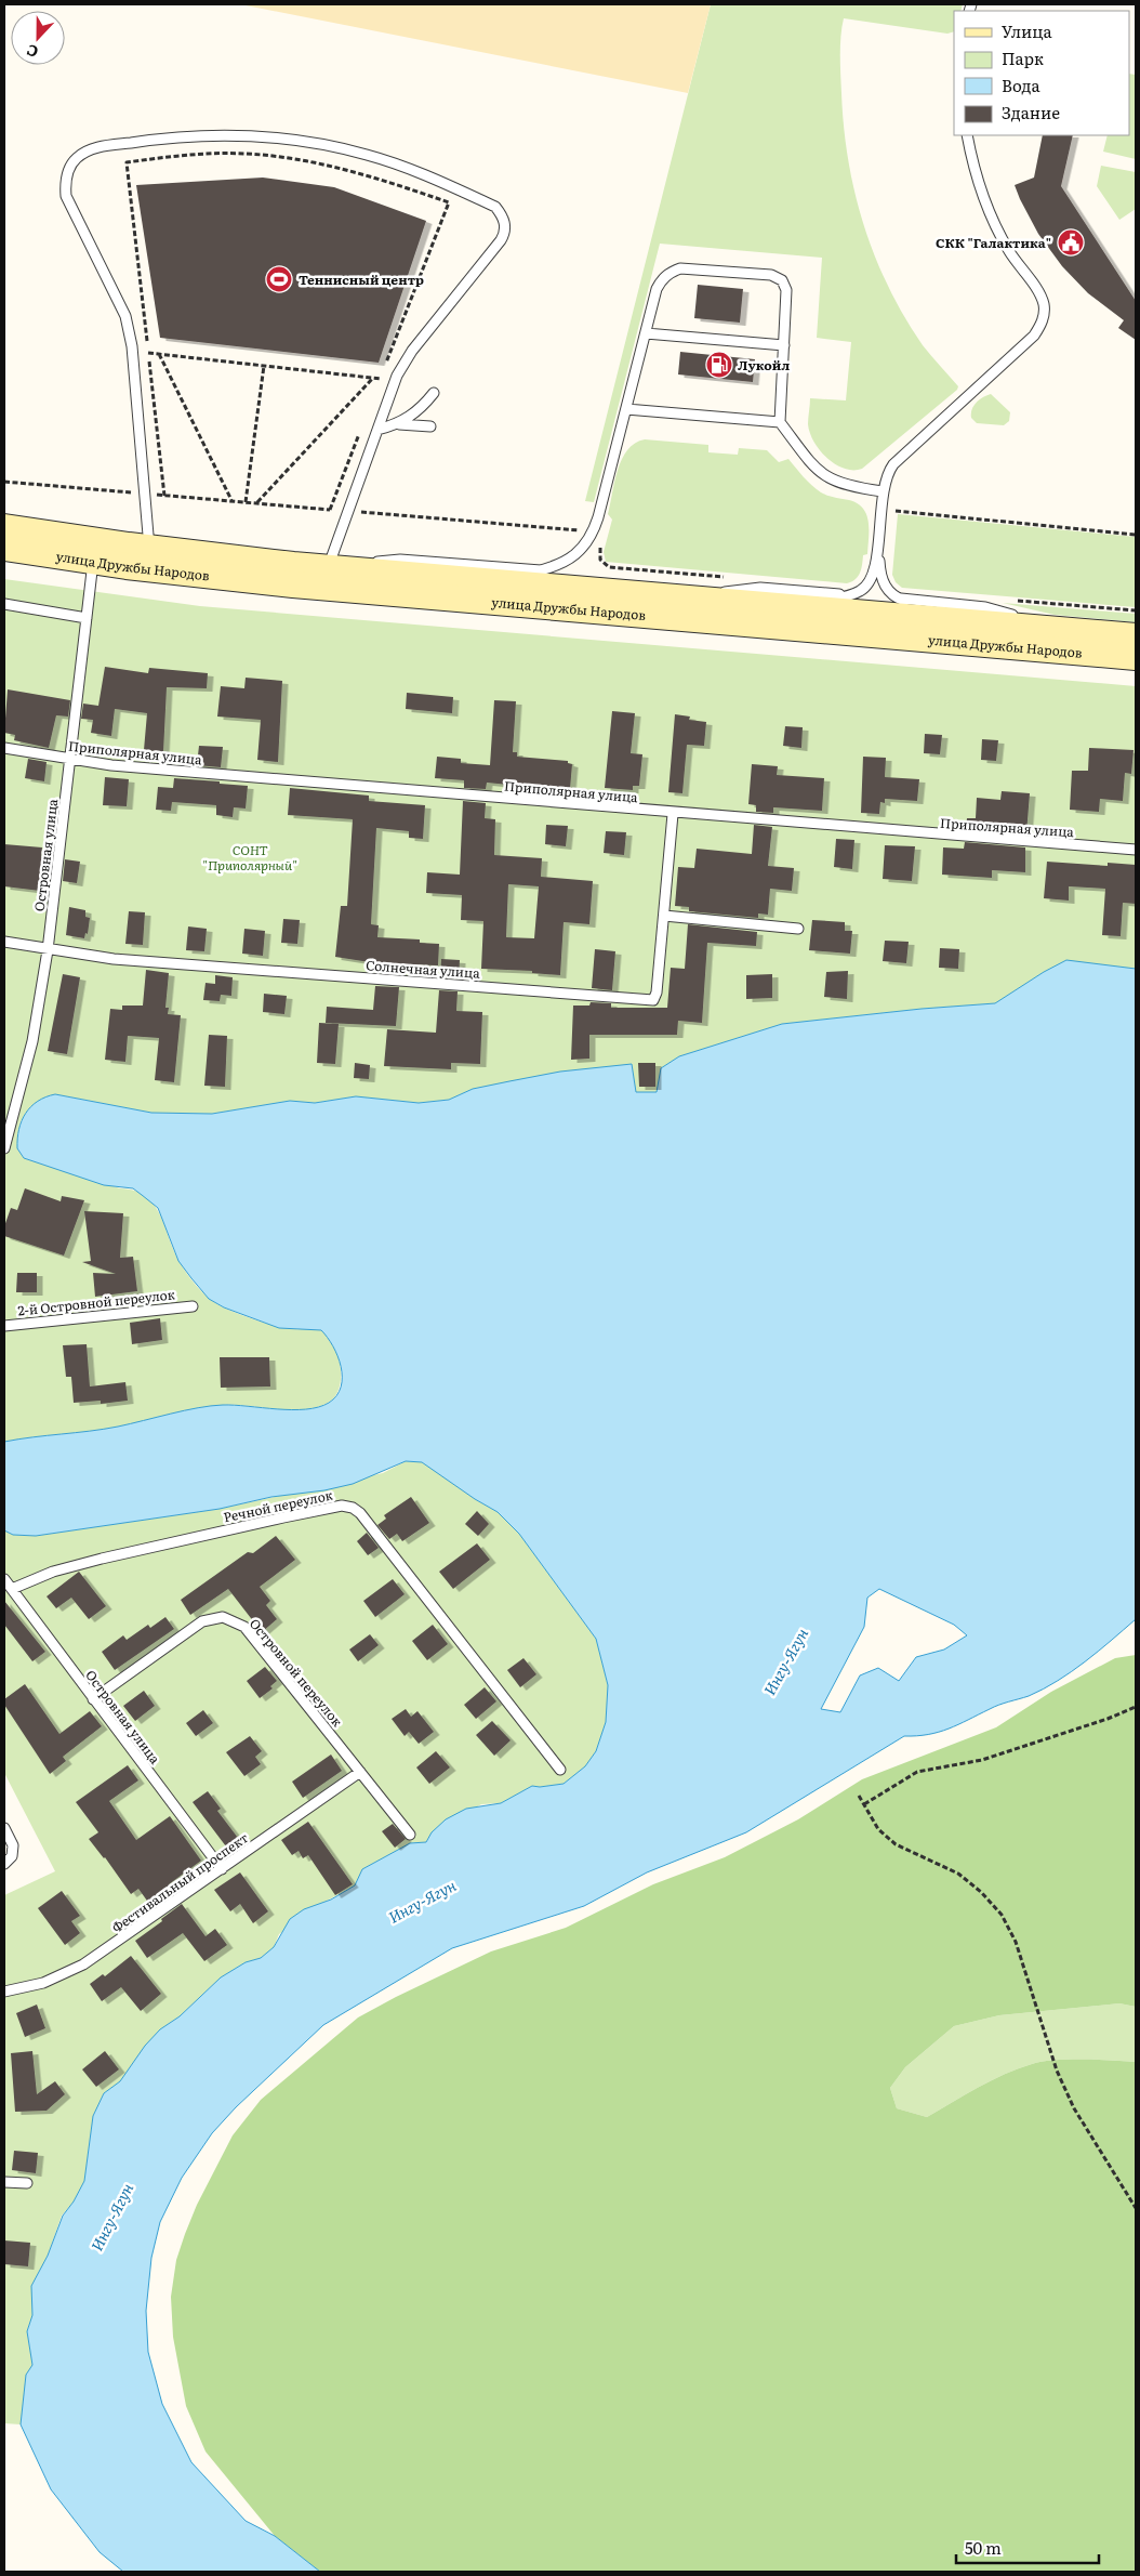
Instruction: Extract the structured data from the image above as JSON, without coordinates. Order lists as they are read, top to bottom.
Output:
{
  "streets": {
    "main road": ["улица Дружбы Народов"],
    "lane": [
      "Приполярная улица",
      "Островная улица",
      "Солнечная улица",
      "2-й Островной переулок",
      "Речной переулок",
      "Островной переулок",
      "Фестивальный проспект"
    ]
  },
  "crossings": [
    ["улица Дружбы Народов", "Островная улица"],
    ["Приполярная улица", "Островная улица"],
    ["Приполярная улица", "Солнечная улица"],
    ["Островная улица", "Солнечная улица"],
    ["Островная улица", "Речной переулок"],
    ["Островная улица", "Островной переулок"],
    ["Островная улица", "Фестивальный проспект"],
    ["Островной переулок", "Фестивальный проспект"]
  ],
  "water": ["Ингу-Ягун"],
  "parks": ["СОНТ \"Приполярный\""],
  "places": {
    "public building": ["СКК \"Галактика\""],
    "sports": ["Теннисный центр"],
    "fuel station": ["Лукойл"]
  },
  "legend": [
    "Улица",
    "Парк",
    "Вода",
    "Здание"
  ],
  "scale_bar": "50 m",
  "north": "bottom"
}
